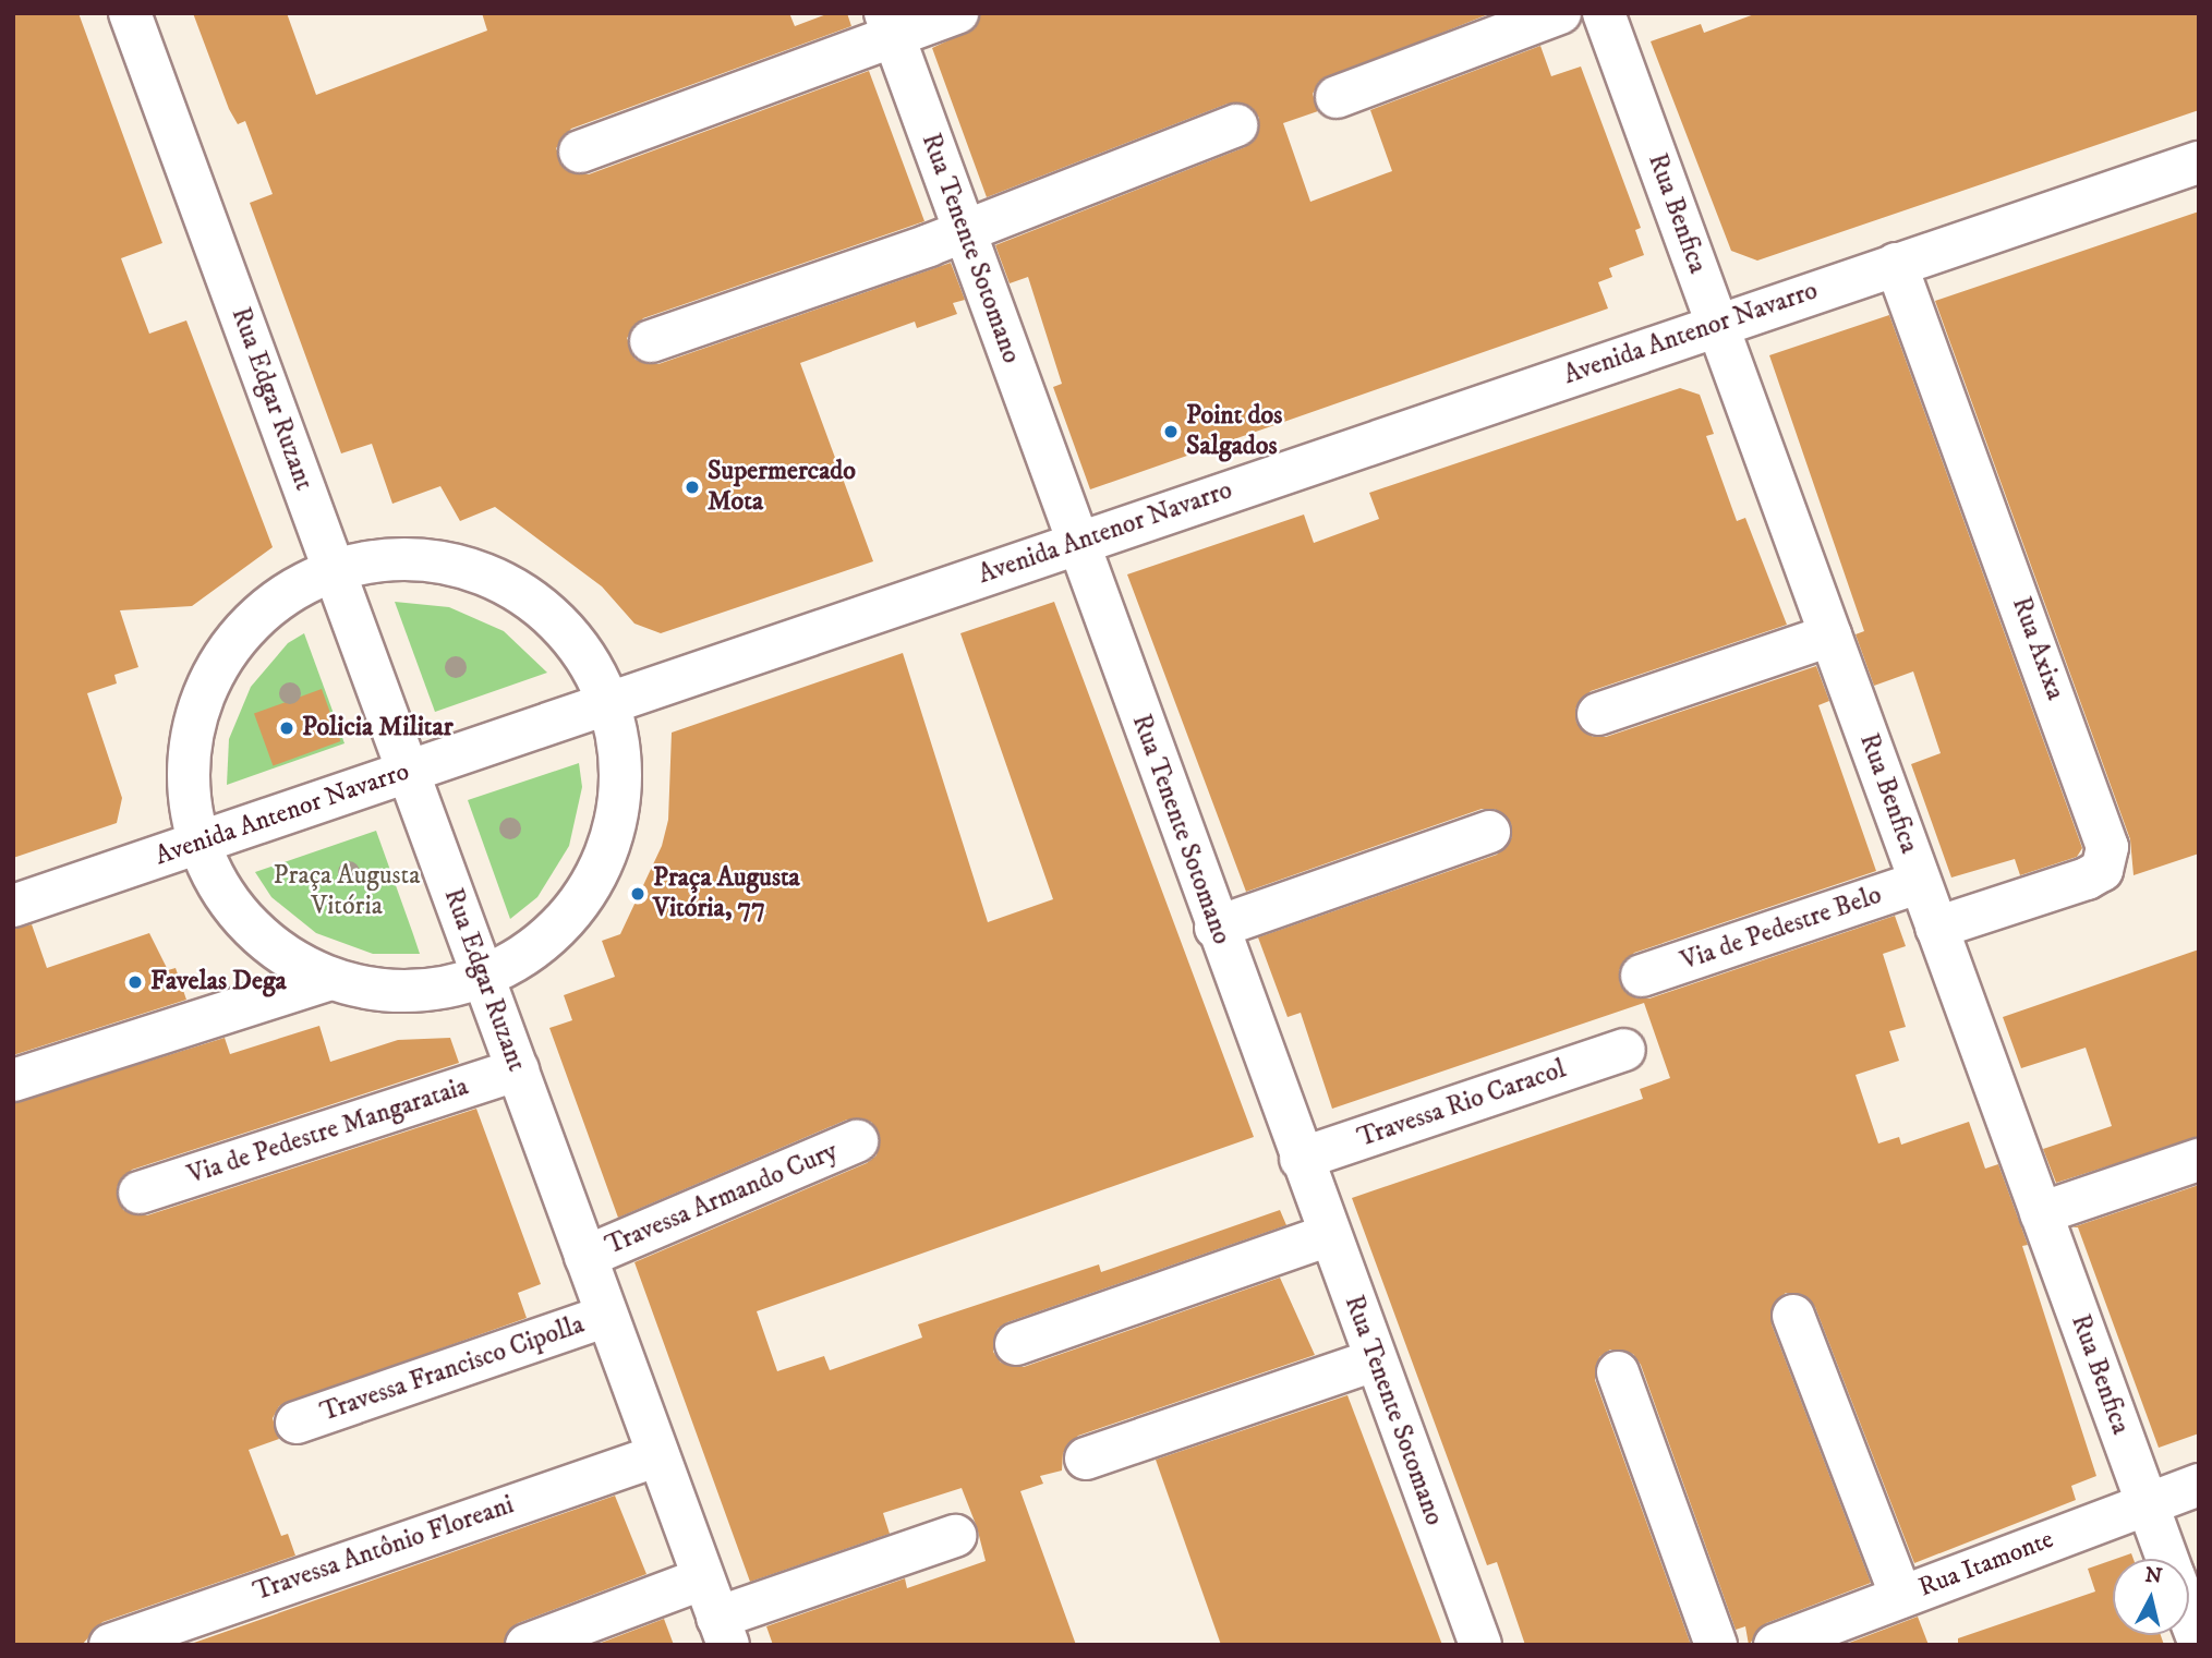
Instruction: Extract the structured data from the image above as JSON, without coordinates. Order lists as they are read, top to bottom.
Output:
{
  "streets": {
    "street": [
      "Rua Benfica",
      "Rua Tenente Sotomano",
      "Avenida Antenor Navarro",
      "Rua Edgar Ruzant",
      "Rua Axixa",
      "Via de Pedestre Belo",
      "Travessa Rio Caracol",
      "Via de Pedestre Mangarataia",
      "Travessa Armando Cury",
      "Travessa Francisco Cipolla",
      "Travessa Antônio Floreani",
      "Rua Itamonte"
    ]
  },
  "crossings": [
    ["Rua Benfica", "Avenida Antenor Navarro"],
    ["Rua Benfica", "Rua Axixa"],
    ["Rua Benfica", "Via de Pedestre Belo"],
    ["Rua Benfica", "Rua Itamonte"],
    ["Rua Tenente Sotomano", "Avenida Antenor Navarro"],
    ["Rua Tenente Sotomano", "Travessa Rio Caracol"],
    ["Avenida Antenor Navarro", "Rua Edgar Ruzant"],
    ["Avenida Antenor Navarro", "Rua Axixa"],
    ["Rua Edgar Ruzant", "Via de Pedestre Mangarataia"],
    ["Rua Edgar Ruzant", "Travessa Armando Cury"],
    ["Rua Edgar Ruzant", "Travessa Francisco Cipolla"],
    ["Rua Edgar Ruzant", "Travessa Antônio Floreani"]
  ],
  "parks": ["Praça Augusta Vitória"],
  "places": [
    "Point dos Salgados",
    "Supermercado Mota",
    "Policia Militar",
    "Praça Augusta Vitória, 77",
    "Favelas Dega"
  ],
  "north": "top"
}
